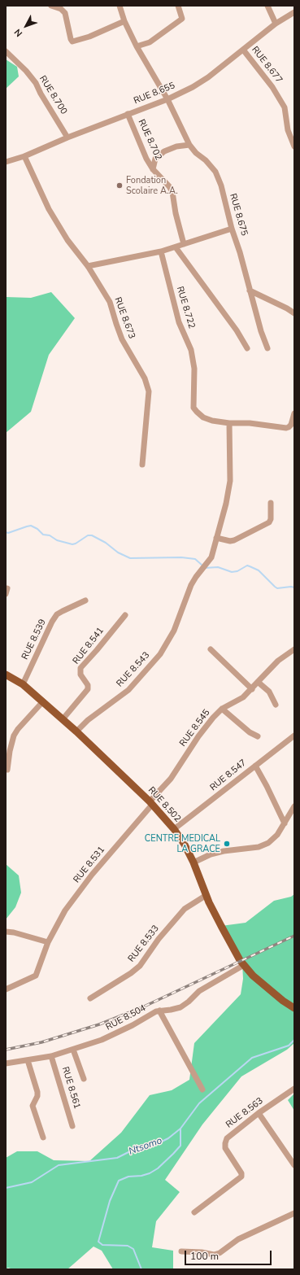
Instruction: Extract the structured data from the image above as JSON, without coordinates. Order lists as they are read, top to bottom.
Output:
{
  "streets": {
    "main road": ["RUE 8.502"],
    "street": [
      "RUE 8.677",
      "RUE 8.655",
      "RUE 8.700",
      "RUE 8.702",
      "RUE 8.675",
      "RUE 8.722",
      "RUE 8.673",
      "RUE 8.539",
      "RUE 8.541",
      "RUE 8.543",
      "RUE 8.545",
      "RUE 8.547",
      "RUE 8.531",
      "RUE 8.533",
      "RUE 8.504",
      "RUE 8.561",
      "RUE 8.563"
    ]
  },
  "crossings": [
    ["RUE 8.677", "RUE 8.655"],
    ["RUE 8.655", "RUE 8.700"],
    ["RUE 8.655", "RUE 8.702"],
    ["RUE 8.655", "RUE 8.675"],
    ["RUE 8.655", "RUE 8.673"],
    ["RUE 8.722", "RUE 8.543"],
    ["RUE 8.539", "RUE 8.502"],
    ["RUE 8.541", "RUE 8.502"],
    ["RUE 8.543", "RUE 8.502"],
    ["RUE 8.545", "RUE 8.502"],
    ["RUE 8.545", "RUE 8.531"],
    ["RUE 8.547", "RUE 8.502"],
    ["RUE 8.502", "RUE 8.531"],
    ["RUE 8.502", "RUE 8.533"],
    ["RUE 8.502", "RUE 8.504"],
    ["RUE 8.504", "RUE 8.561"]
  ],
  "water": ["Ntsomo"],
  "places": ["Fondation Scolaire A.A.", "CENTRE MEDICAL LA GRACE"],
  "scale_bar": "100 m",
  "north": "bottom left"
}
